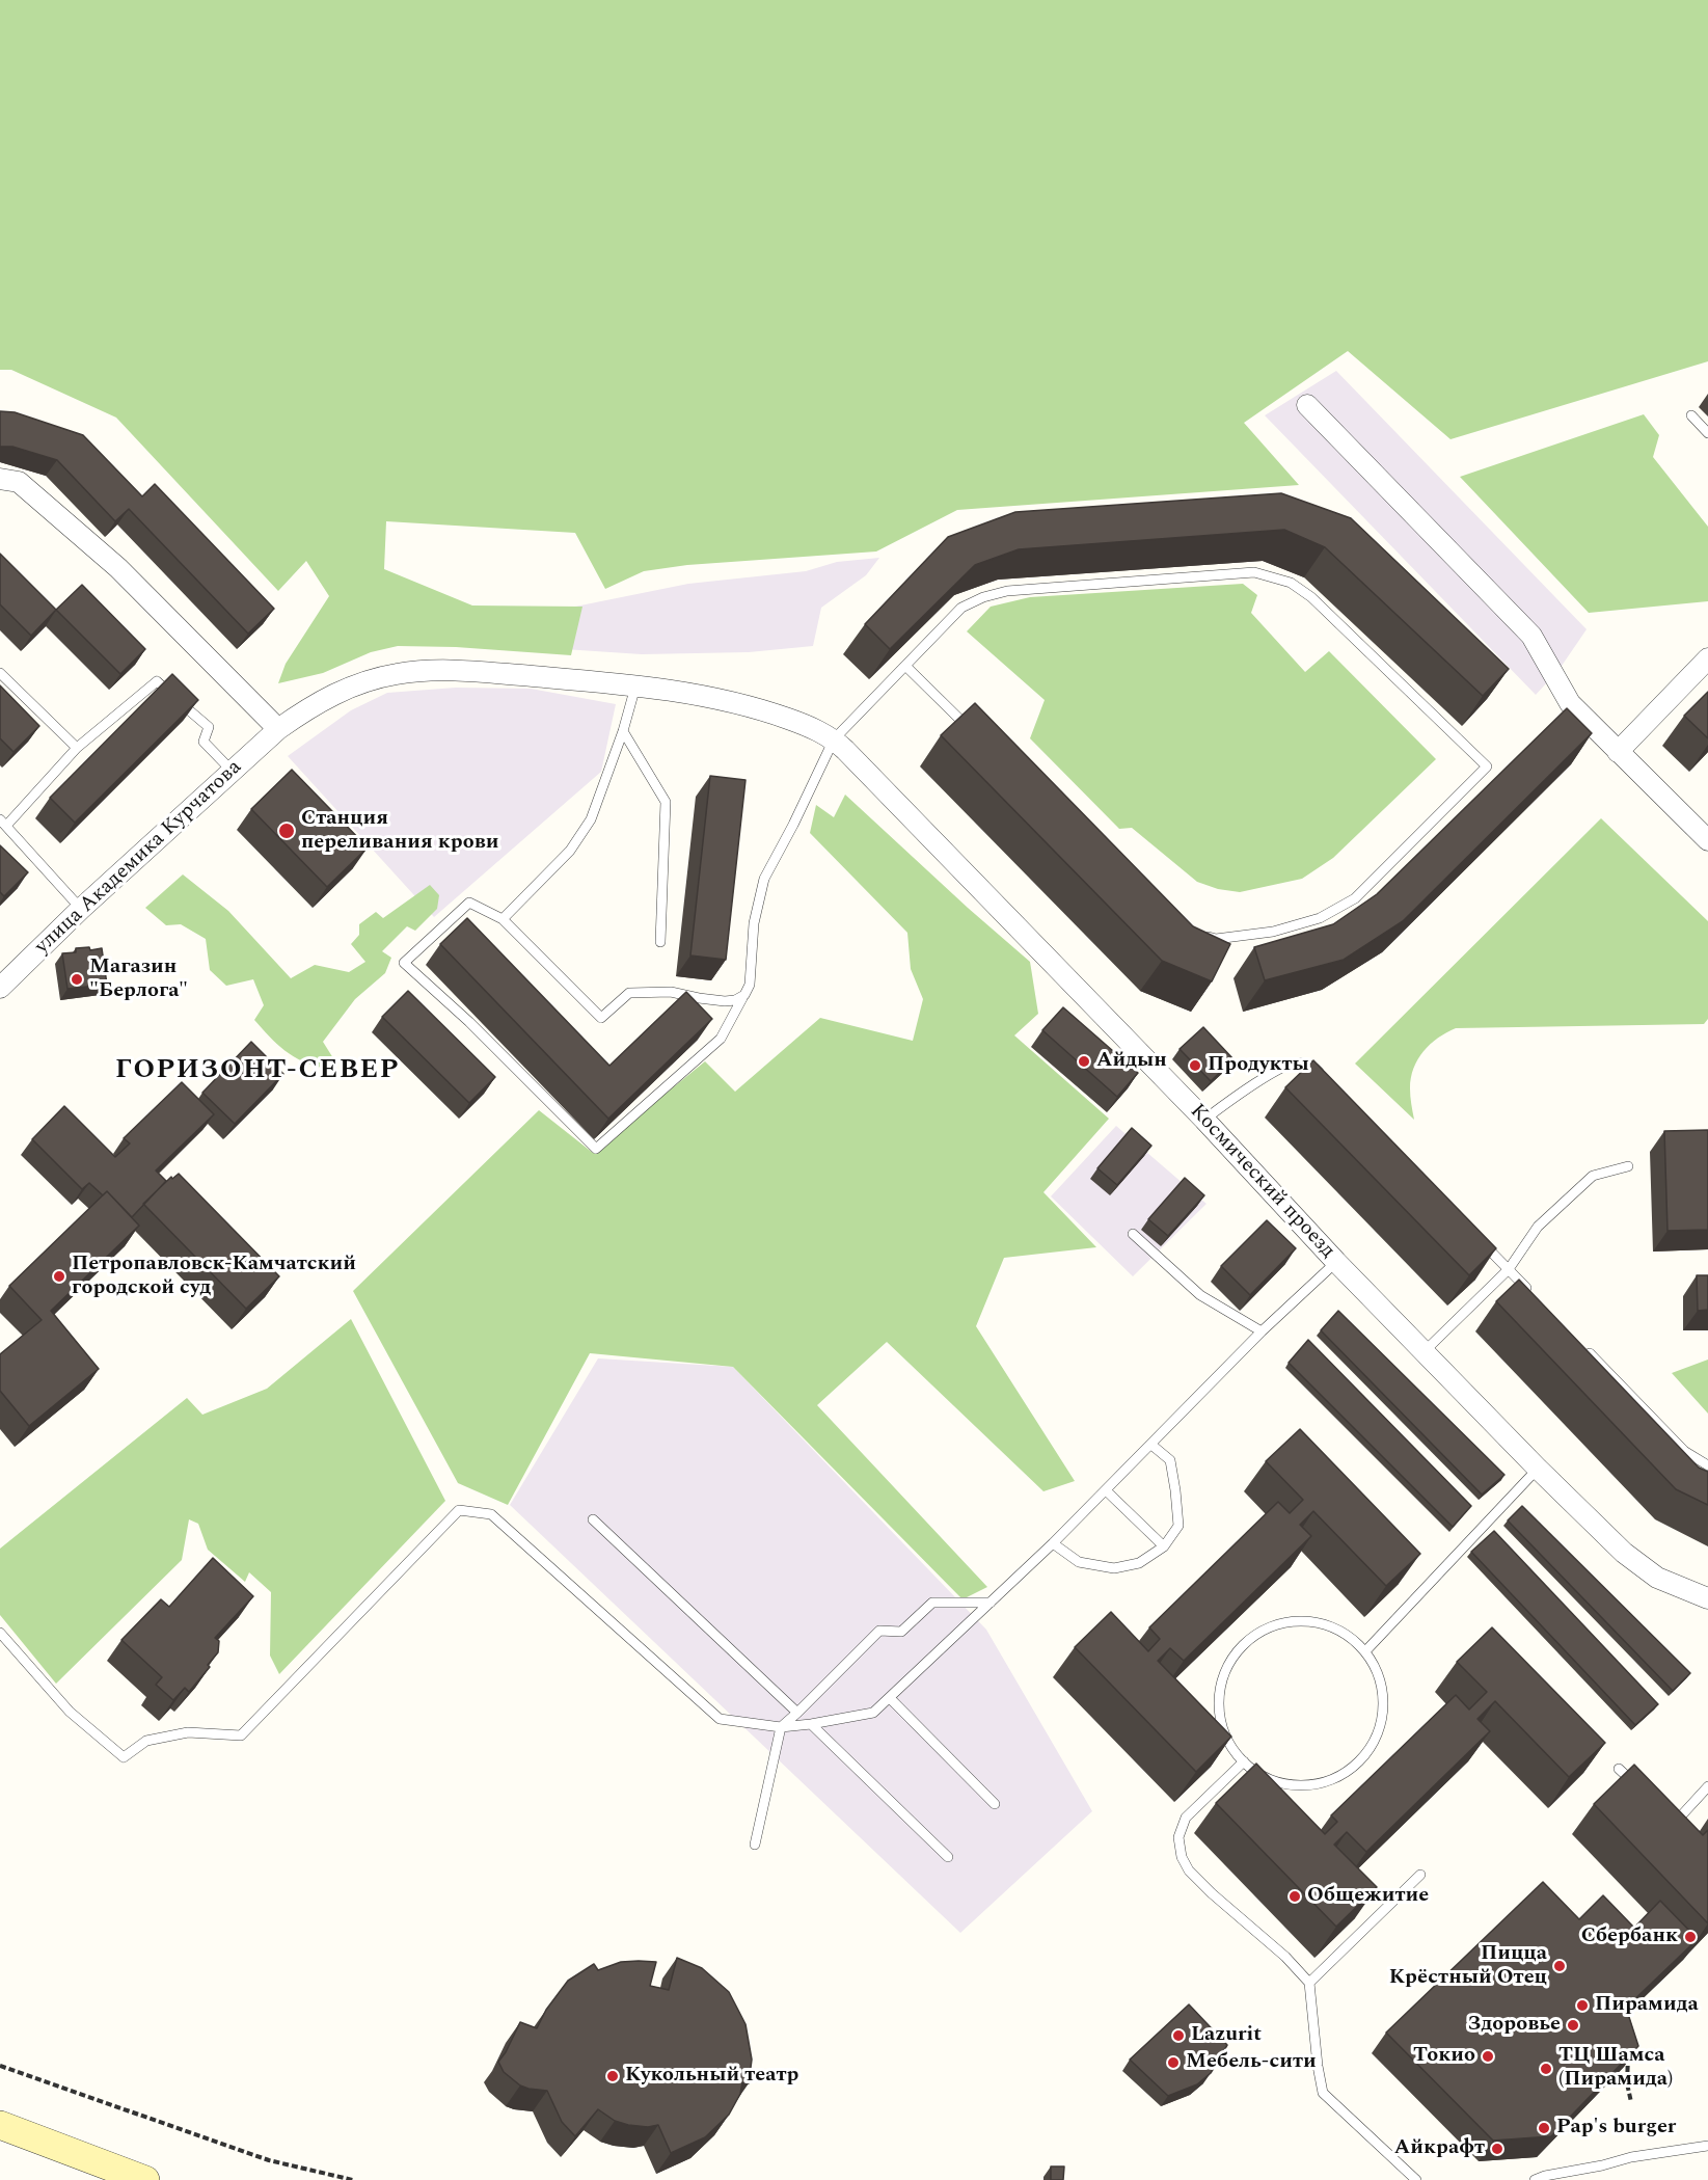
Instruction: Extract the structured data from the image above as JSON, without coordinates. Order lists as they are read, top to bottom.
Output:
{
  "streets": {
    "street": ["улица Академика Курчатова", "Космический проезд"]
  },
  "crossings": [
    ["улица Академика Курчатова", "Космический проезд"]
  ],
  "districts": ["ГОРИЗОНТ-СЕВЕР"],
  "places": [
    "Станция переливания крови",
    "Магазин \"Берлога\"",
    "Айдын",
    "Продукты",
    "Петропавловск-Камчатский городской суд",
    "Общежитие",
    "Сбербанк",
    "Пицца Крёстный Отец",
    "Пирамида",
    "Здоровье",
    "Lazurit",
    "Токио",
    "Мебель-сити",
    "ТЦ Шамса (Пирамида)",
    "Кукольный театр",
    "Pap's burger",
    "Айкрафт"
  ]
}
